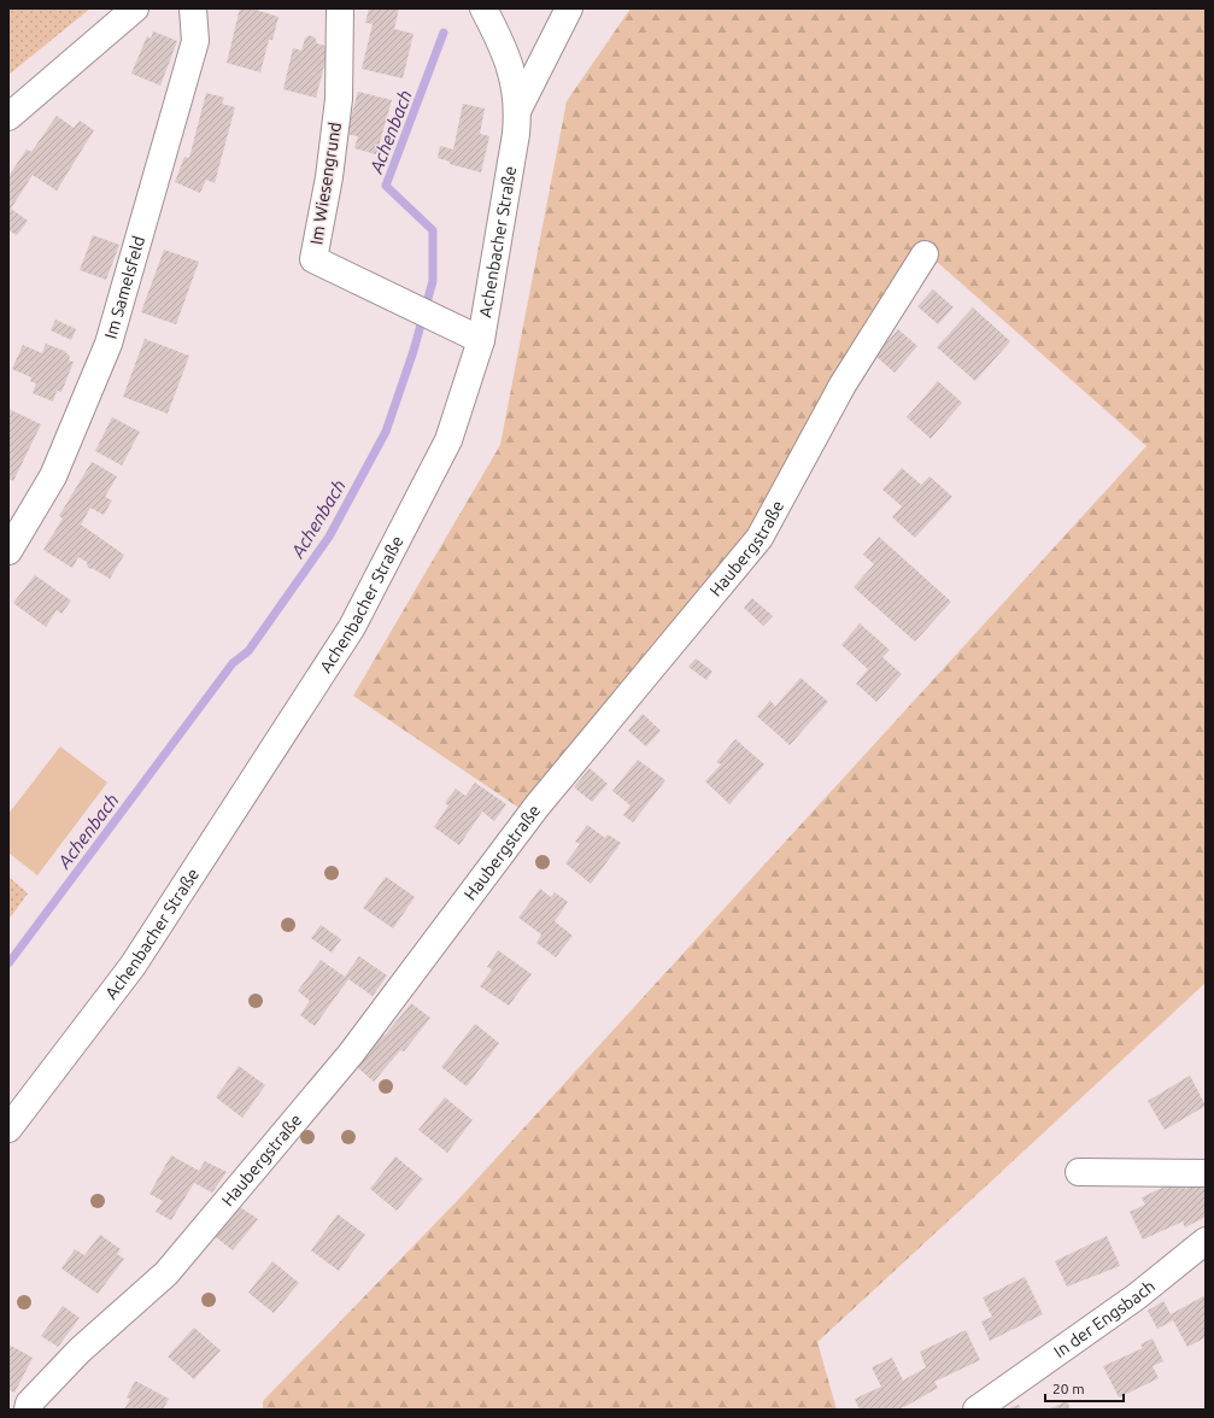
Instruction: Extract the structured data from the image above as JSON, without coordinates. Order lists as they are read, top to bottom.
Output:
{
  "streets": {
    "street": [
      "Im Wiesengrund",
      "Achenbacher Straße",
      "Im Samelsfeld",
      "Haubergstraße",
      "In der Engsbach"
    ]
  },
  "crossings": [
    ["Im Wiesengrund", "Achenbacher Straße"]
  ],
  "water": ["Achenbach"],
  "scale_bar": "20 m"
}
